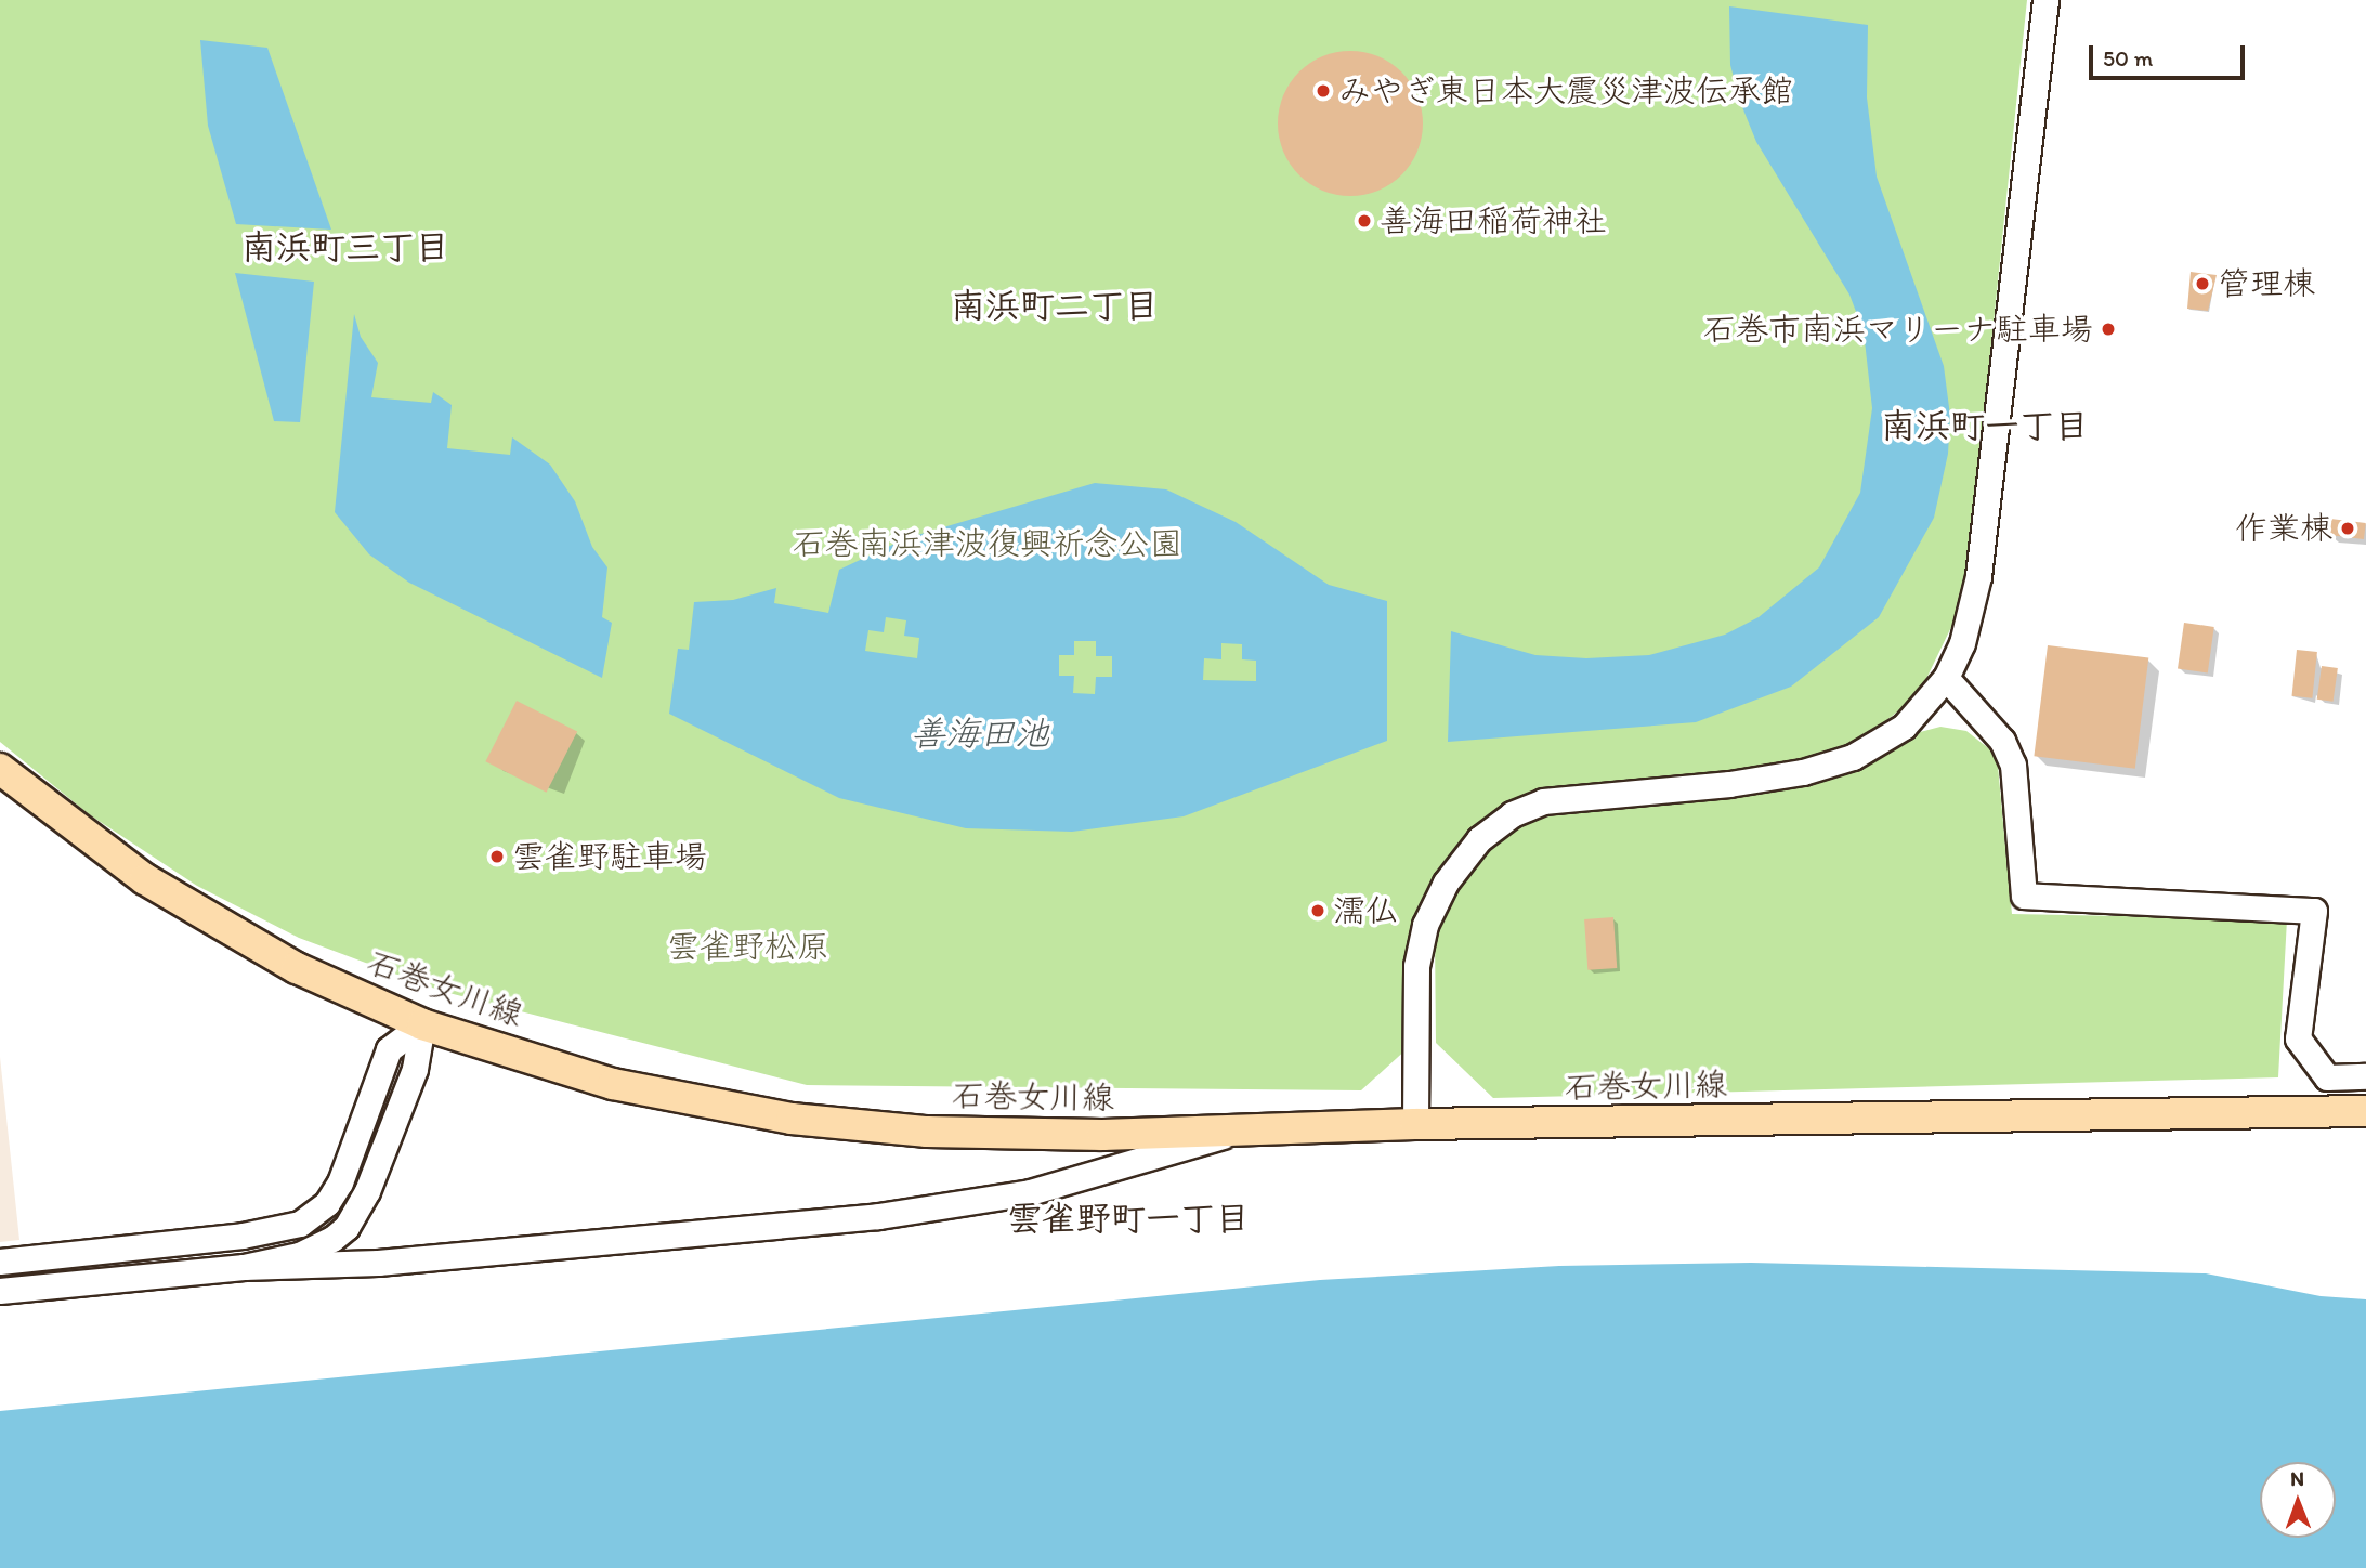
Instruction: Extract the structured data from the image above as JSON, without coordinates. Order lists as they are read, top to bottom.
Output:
{
  "streets": {
    "main road": ["石巻女川線"]
  },
  "districts": [
    "南浜町三丁目",
    "南浜町二丁目",
    "南浜町一丁目",
    "雲雀野町一丁目"
  ],
  "water": ["善海田池"],
  "parks": ["石巻南浜津波復興祈念公園", "雲雀野松原"],
  "places": [
    "みやぎ東日本大震災津波伝承館",
    "善海田稲荷神社",
    "管理棟",
    "石巻市南浜マリーナ駐車場",
    "作業棟",
    "雲雀野駐車場",
    "濡仏"
  ],
  "scale_bar": "50 m",
  "north": "top"
}
